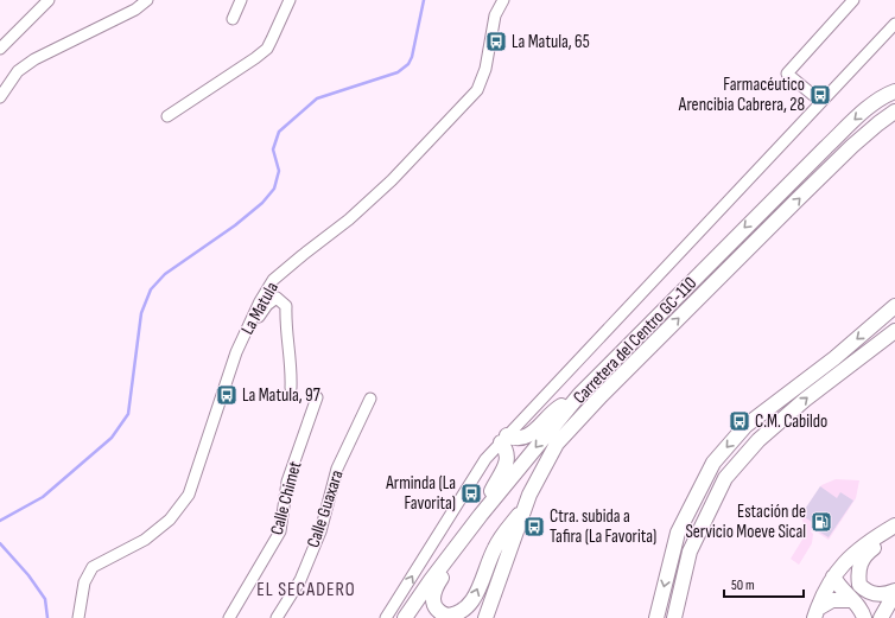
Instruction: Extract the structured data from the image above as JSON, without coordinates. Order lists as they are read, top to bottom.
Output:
{
  "streets": {
    "main road": ["Carretera del Centro GC-110"],
    "street": ["La Matula", "Calle Chimet", "Calle Guaxara"]
  },
  "districts": ["EL SECADERO"],
  "places": {
    "bus stop": [
      "La Matula, 65",
      "Farmacéutico Arencibia Cabrera, 28",
      "La Matula, 97",
      "C.M. Cabildo",
      "Arminda (La Favorita)",
      "Ctra. subida a Tafira (La Favorita)"
    ],
    "fuel station": ["Estación de Servicio Moeve Sical"]
  },
  "scale_bar": "50 m"
}
